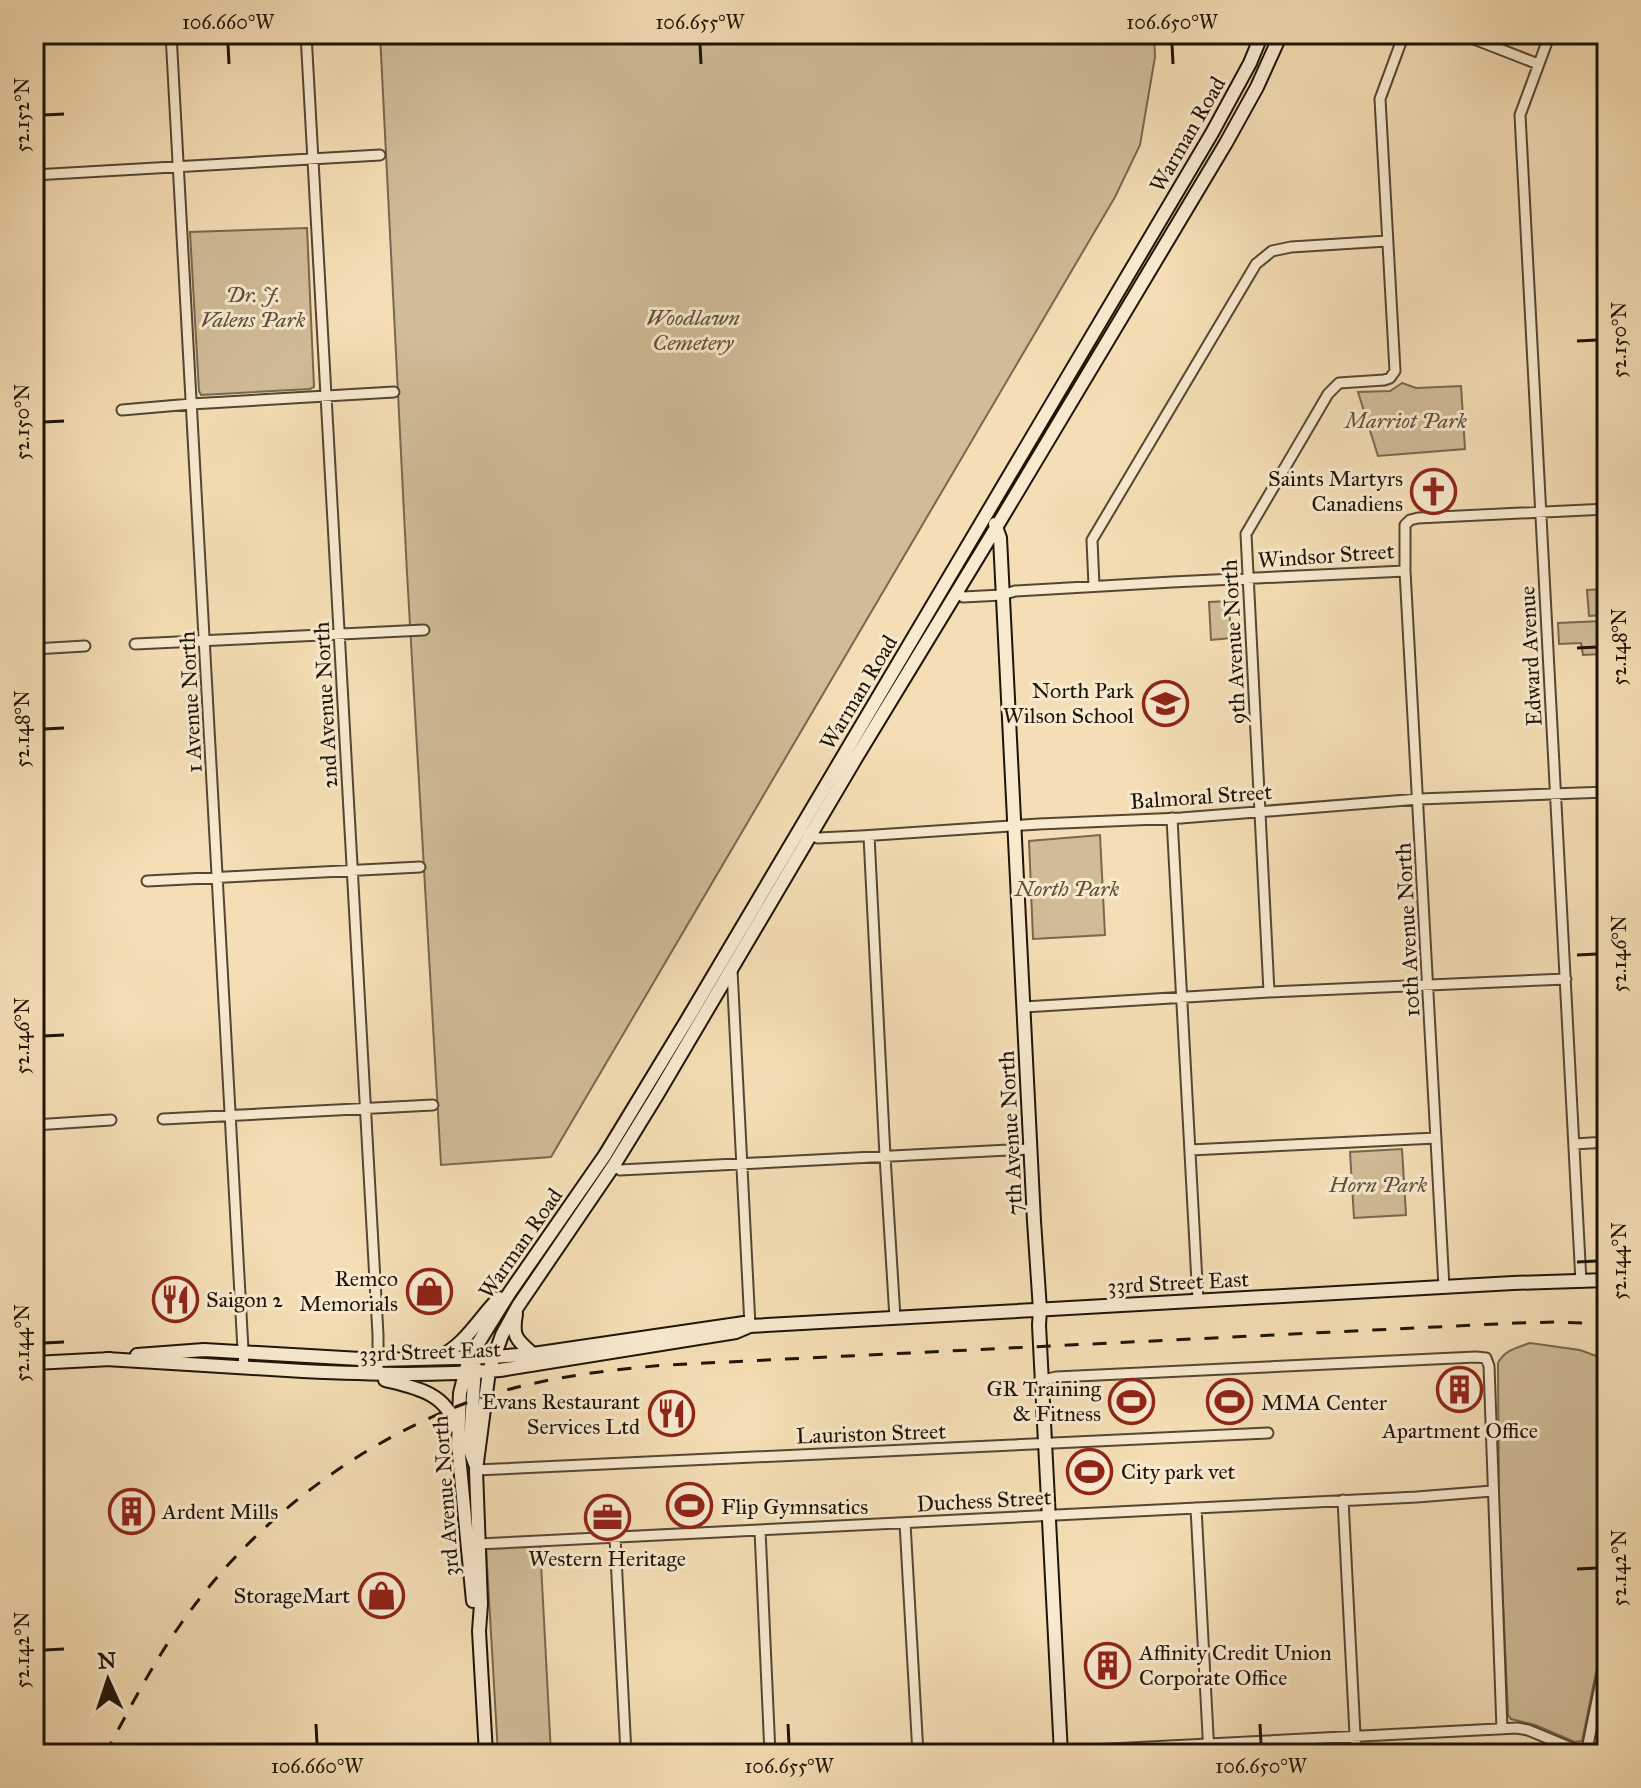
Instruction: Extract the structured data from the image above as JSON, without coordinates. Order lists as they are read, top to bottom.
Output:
{
  "streets": {
    "main road": [
      "Warman Road",
      "7th Avenue North",
      "33rd Street East",
      "3rd Avenue North"
    ],
    "street": [
      "Windsor Street",
      "9th Avenue North",
      "Edward Avenue",
      "1 Avenue North",
      "2nd Avenue North",
      "Balmoral Street",
      "10th Avenue North",
      "Lauriston Street",
      "Duchess Street"
    ]
  },
  "crossings": [
    ["Warman Road", "Windsor Street"],
    ["Warman Road", "Balmoral Street"],
    ["Warman Road", "7th Avenue North"],
    ["Warman Road", "33rd Street East"],
    ["Warman Road", "3rd Avenue North"],
    ["Windsor Street", "9th Avenue North"],
    ["Windsor Street", "Edward Avenue"],
    ["Windsor Street", "10th Avenue North"],
    ["Windsor Street", "7th Avenue North"],
    ["9th Avenue North", "Balmoral Street"],
    ["Edward Avenue", "Balmoral Street"],
    ["Edward Avenue", "33rd Street East"],
    ["1 Avenue North", "33rd Street East"],
    ["2nd Avenue North", "33rd Street East"],
    ["Balmoral Street", "10th Avenue North"],
    ["Balmoral Street", "7th Avenue North"],
    ["10th Avenue North", "33rd Street East"],
    ["7th Avenue North", "33rd Street East"],
    ["7th Avenue North", "Lauriston Street"],
    ["7th Avenue North", "Duchess Street"],
    ["33rd Street East", "3rd Avenue North"],
    ["Lauriston Street", "3rd Avenue North"],
    ["3rd Avenue North", "Duchess Street"]
  ],
  "parks": [
    "Dr. J. Valens Park",
    "Woodlawn Cemetery",
    "Marriot Park",
    "North Park",
    "Horn Park"
  ],
  "places": {
    "church": ["Saints Martyrs Canadiens"],
    "school or university": ["North Park Wilson School"],
    "shop": ["Remco Memorials", "StorageMart"],
    "restaurant": ["Saigon 2", "Evans Restaurant Services Ltd"],
    "building": ["Apartment Office", "Ardent Mills", "Affinity Credit Union Corporate Office"],
    "sports": [
      "GR Training & Fitness",
      "MMA Center",
      "City park vet",
      "Flip Gymnsatics"
    ],
    "office": ["Western Heritage"]
  },
  "north": "top",
  "coordinates": [
    "106.660°W",
    "106.655°W",
    "106.650°W",
    "52.152°N",
    "52.150°N",
    "52.148°N",
    "52.146°N",
    "52.144°N",
    "52.142°N"
  ]
}
